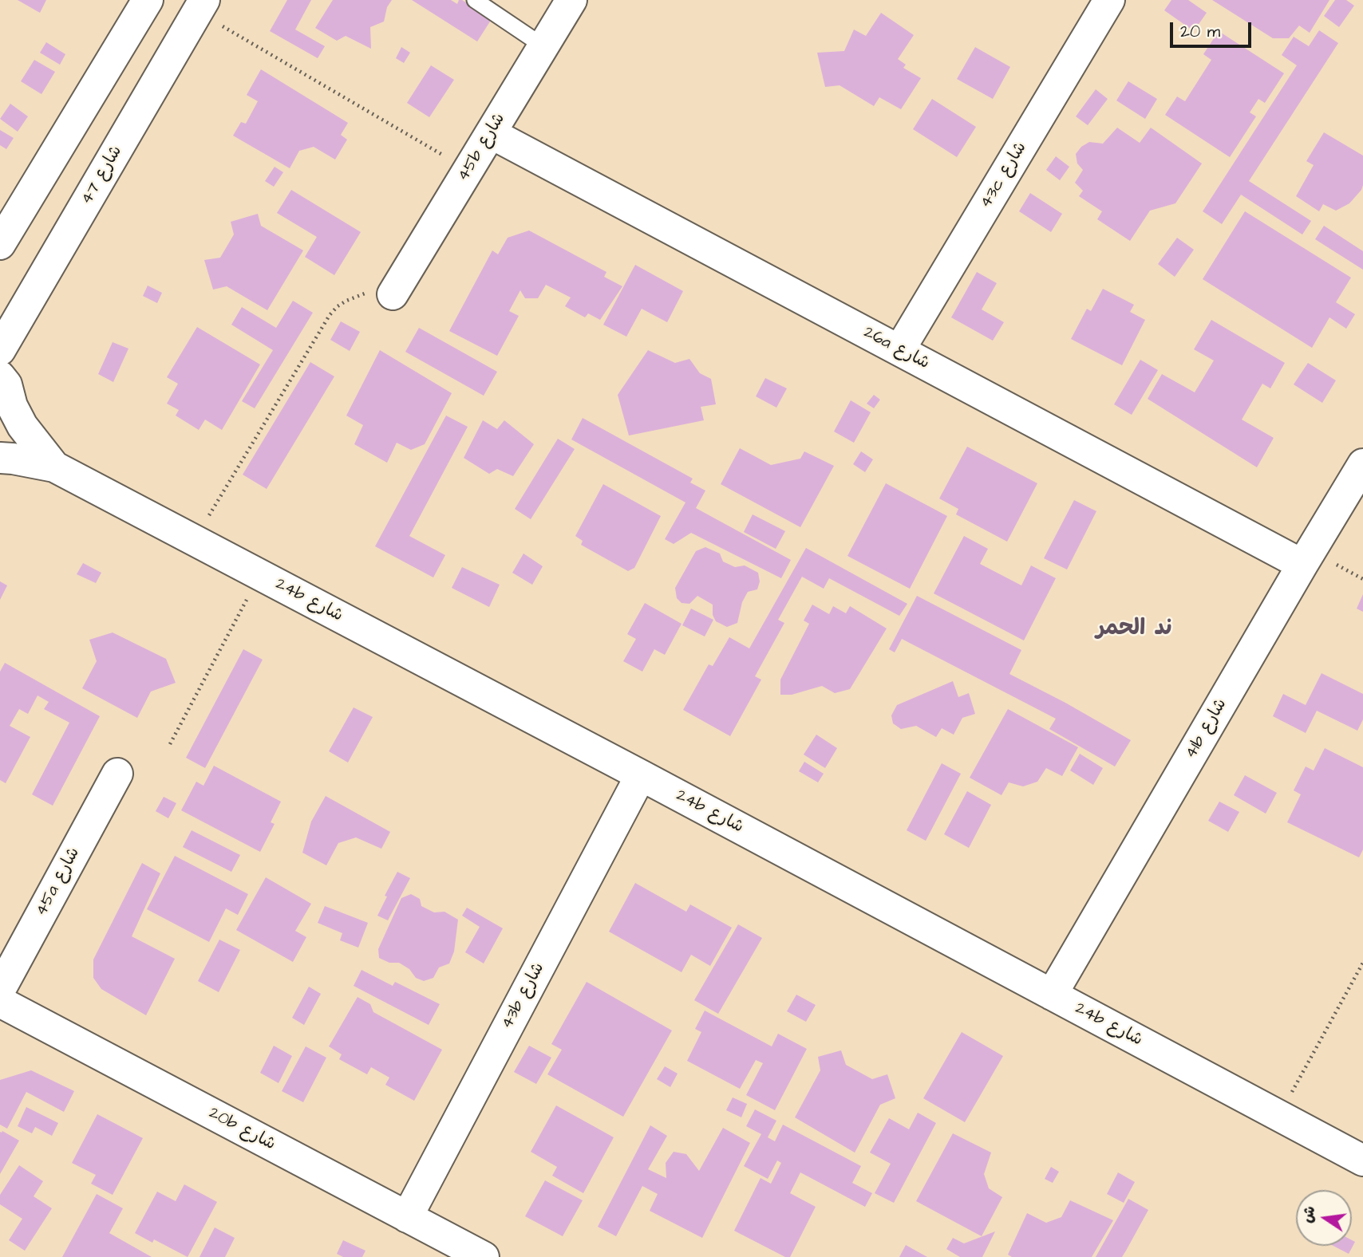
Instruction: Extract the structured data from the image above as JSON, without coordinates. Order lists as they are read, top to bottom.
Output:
{
  "streets": {
    "street": [
      "45b شارع",
      "شارع 47",
      "43c شارع",
      "26a شارع",
      "24b شارع",
      "41b شارع",
      "45a شارع",
      "43b شارع",
      "20b شارع"
    ]
  },
  "crossings": [
    ["45b شارع", "26a شارع"],
    ["43c شارع", "26a شارع"],
    ["26a شارع", "41b شارع"],
    ["24b شارع", "41b شارع"],
    ["24b شارع", "43b شارع"],
    ["43b شارع", "20b شارع"]
  ],
  "districts": ["ند الحمر"],
  "scale_bar": "20 m",
  "north": "left"
}
